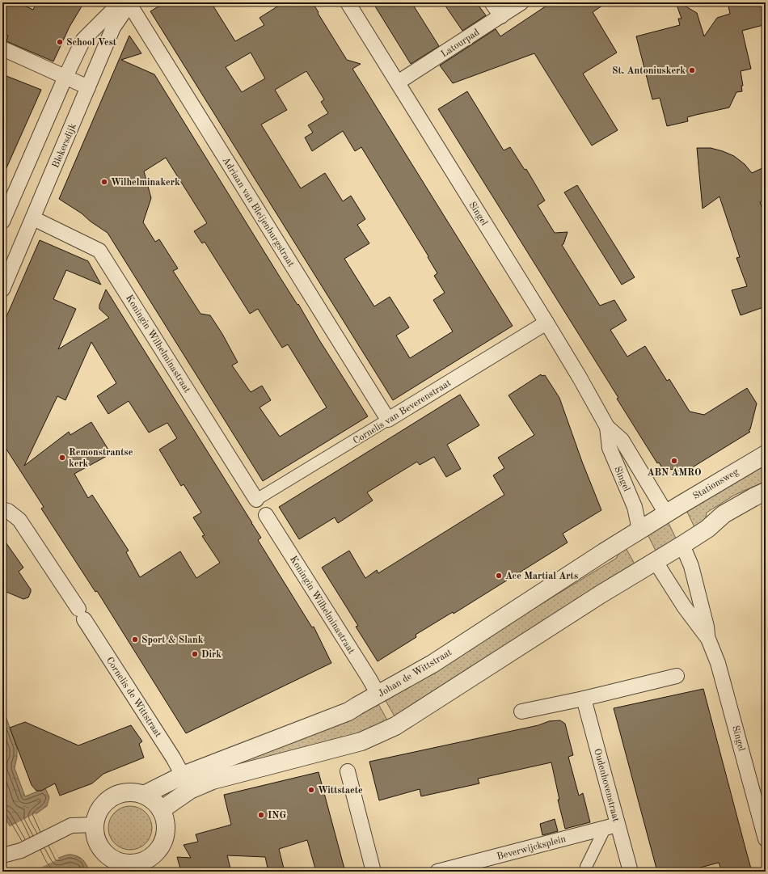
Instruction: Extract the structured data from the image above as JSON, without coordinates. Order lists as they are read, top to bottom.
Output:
{
  "streets": {
    "street": [
      "Latourpad",
      "Blekersdijk",
      "Adriaan van Bleijenburgstraat",
      "Singel",
      "Koningin Wilhelminastraat",
      "Cornelis van Beverenstraat",
      "Stationsweg",
      "Johan de Wittstraat",
      "Cornelis de Wittstraat",
      "Oudenhovenstraat",
      "Beverwijcksplein"
    ]
  },
  "crossings": [
    ["Latourpad", "Singel"],
    ["Blekersdijk", "Adriaan van Bleijenburgstraat"],
    ["Blekersdijk", "Koningin Wilhelminastraat"],
    ["Adriaan van Bleijenburgstraat", "Cornelis van Beverenstraat"],
    ["Singel", "Cornelis van Beverenstraat"],
    ["Singel", "Stationsweg"],
    ["Singel", "Johan de Wittstraat"],
    ["Koningin Wilhelminastraat", "Cornelis van Beverenstraat"],
    ["Koningin Wilhelminastraat", "Johan de Wittstraat"],
    ["Stationsweg", "Johan de Wittstraat"],
    ["Johan de Wittstraat", "Cornelis de Wittstraat"],
    ["Oudenhovenstraat", "Beverwijcksplein"]
  ],
  "places": [
    "School Vest",
    "St. Antoniuskerk",
    "Wilhelminakerk",
    "Remonstrantse kerk",
    "ABN AMRO",
    "Ace Martial Arts",
    "Sport & Slank",
    "Dirk",
    "Wittstaete",
    "ING"
  ]
}
